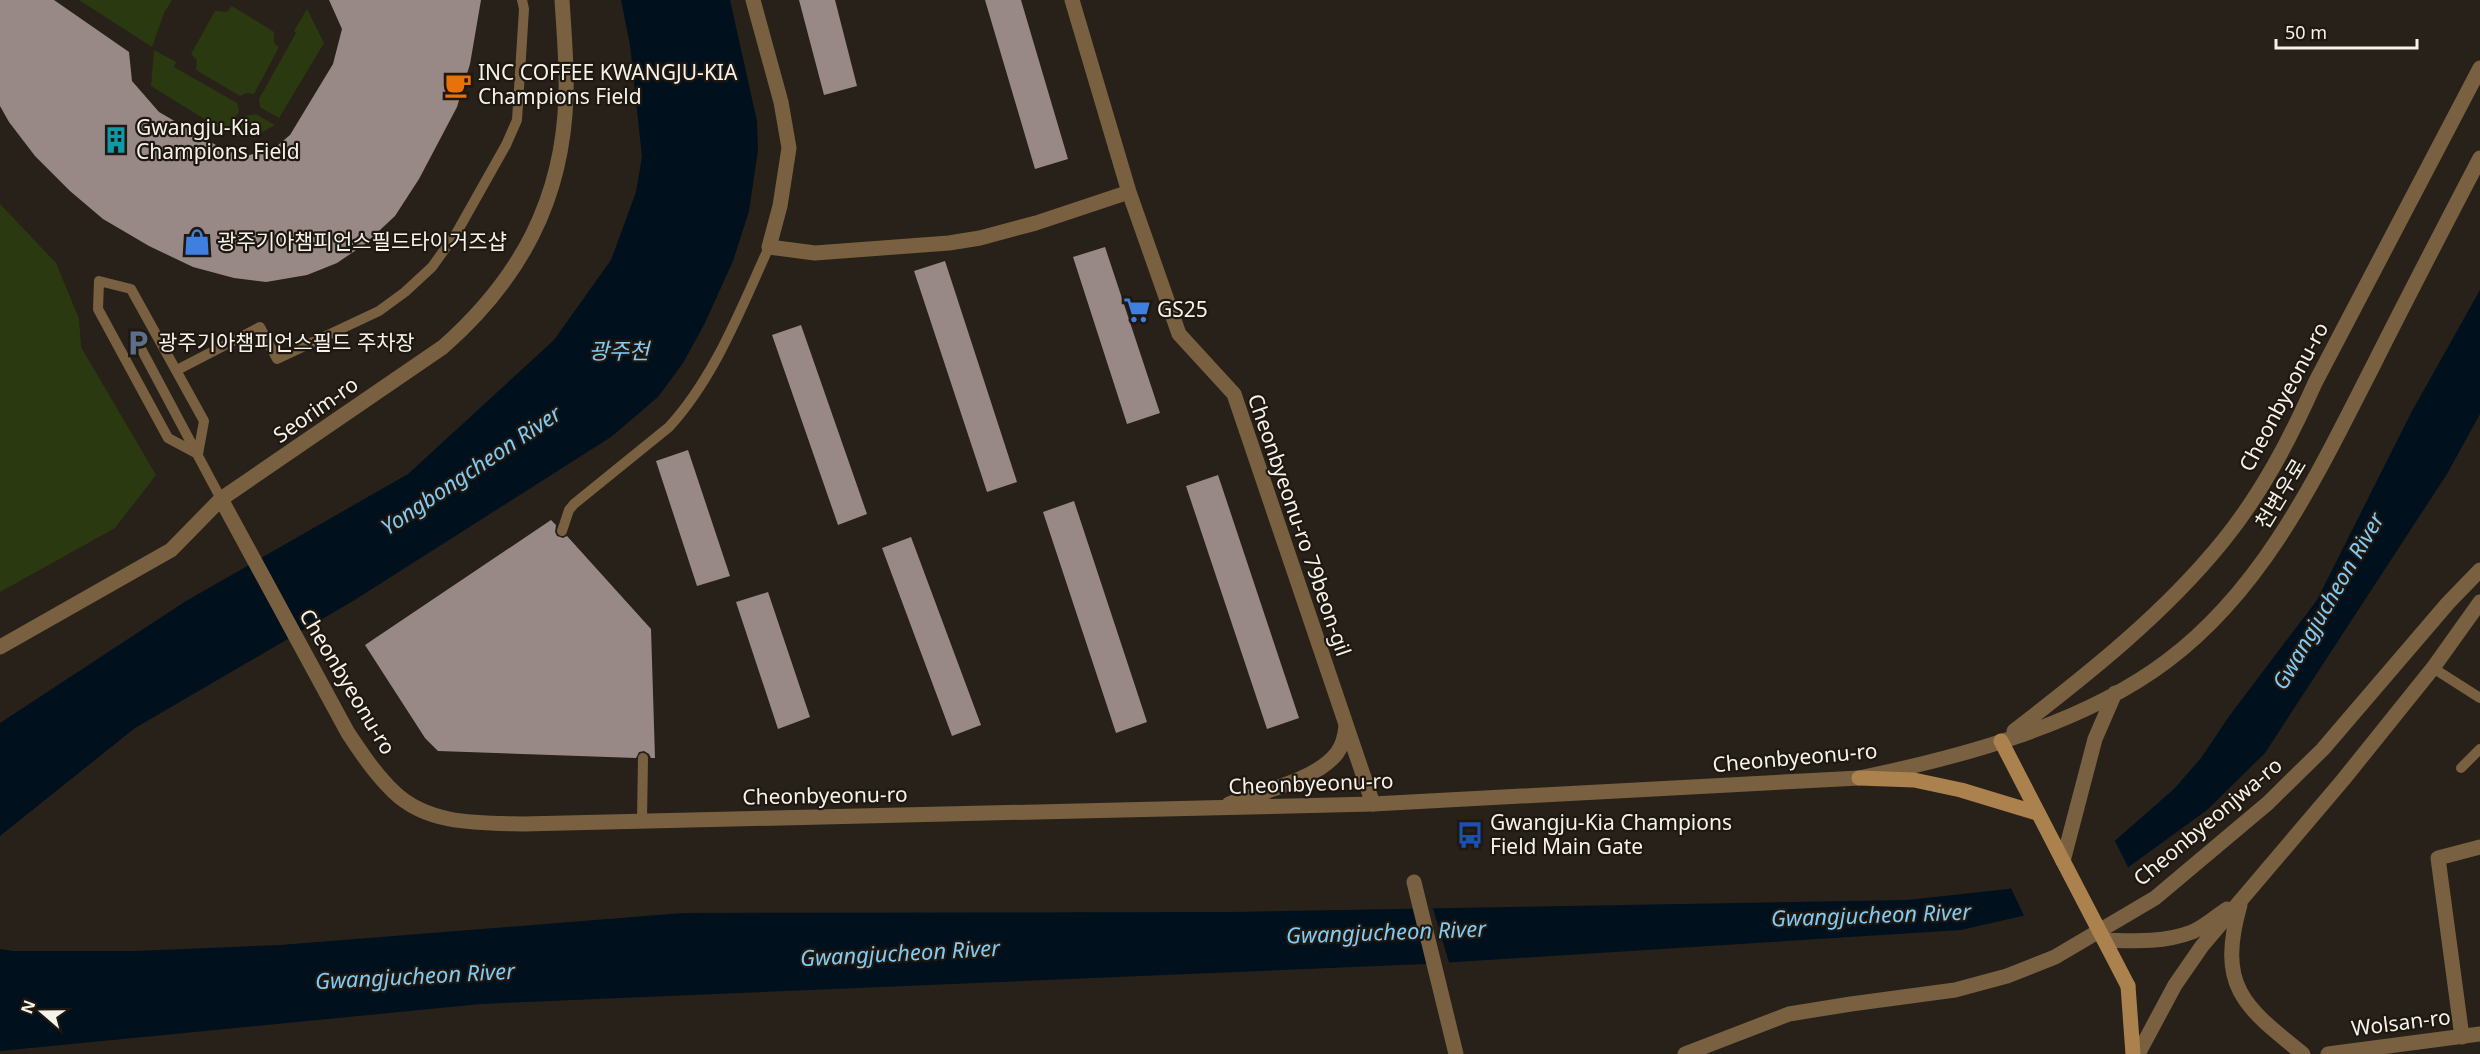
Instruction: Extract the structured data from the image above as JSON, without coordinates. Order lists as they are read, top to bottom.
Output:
{
  "streets": {
    "street": [
      "Cheonbyeonu-ro",
      "Seorim-ro",
      "천변우로",
      "Cheonbyeonu-ro 79beon-gil",
      "Cheonbyeonjwa-ro",
      "Wolsan-ro"
    ]
  },
  "crossings": [
    ["Cheonbyeonu-ro", "Seorim-ro"],
    ["Cheonbyeonu-ro", "천변우로"],
    ["Cheonbyeonu-ro", "Cheonbyeonu-ro 79beon-gil"]
  ],
  "water": ["광주천", "Yongbongcheon River", "Gwangjucheon River"],
  "places": {
    "cafe": ["INC COFFEE KWANGJU-KIA Champions Field"],
    "building": ["Gwangju-Kia Champions Field"],
    "shop": ["광주기아챔피언스필드타이거즈샵"],
    "supermarket": ["GS25"],
    "parking": ["광주기아챔피언스필드 주차장"],
    "bus stop": ["Gwangju-Kia Champions Field Main Gate"]
  },
  "scale_bar": "50 m",
  "north": "left"
}
